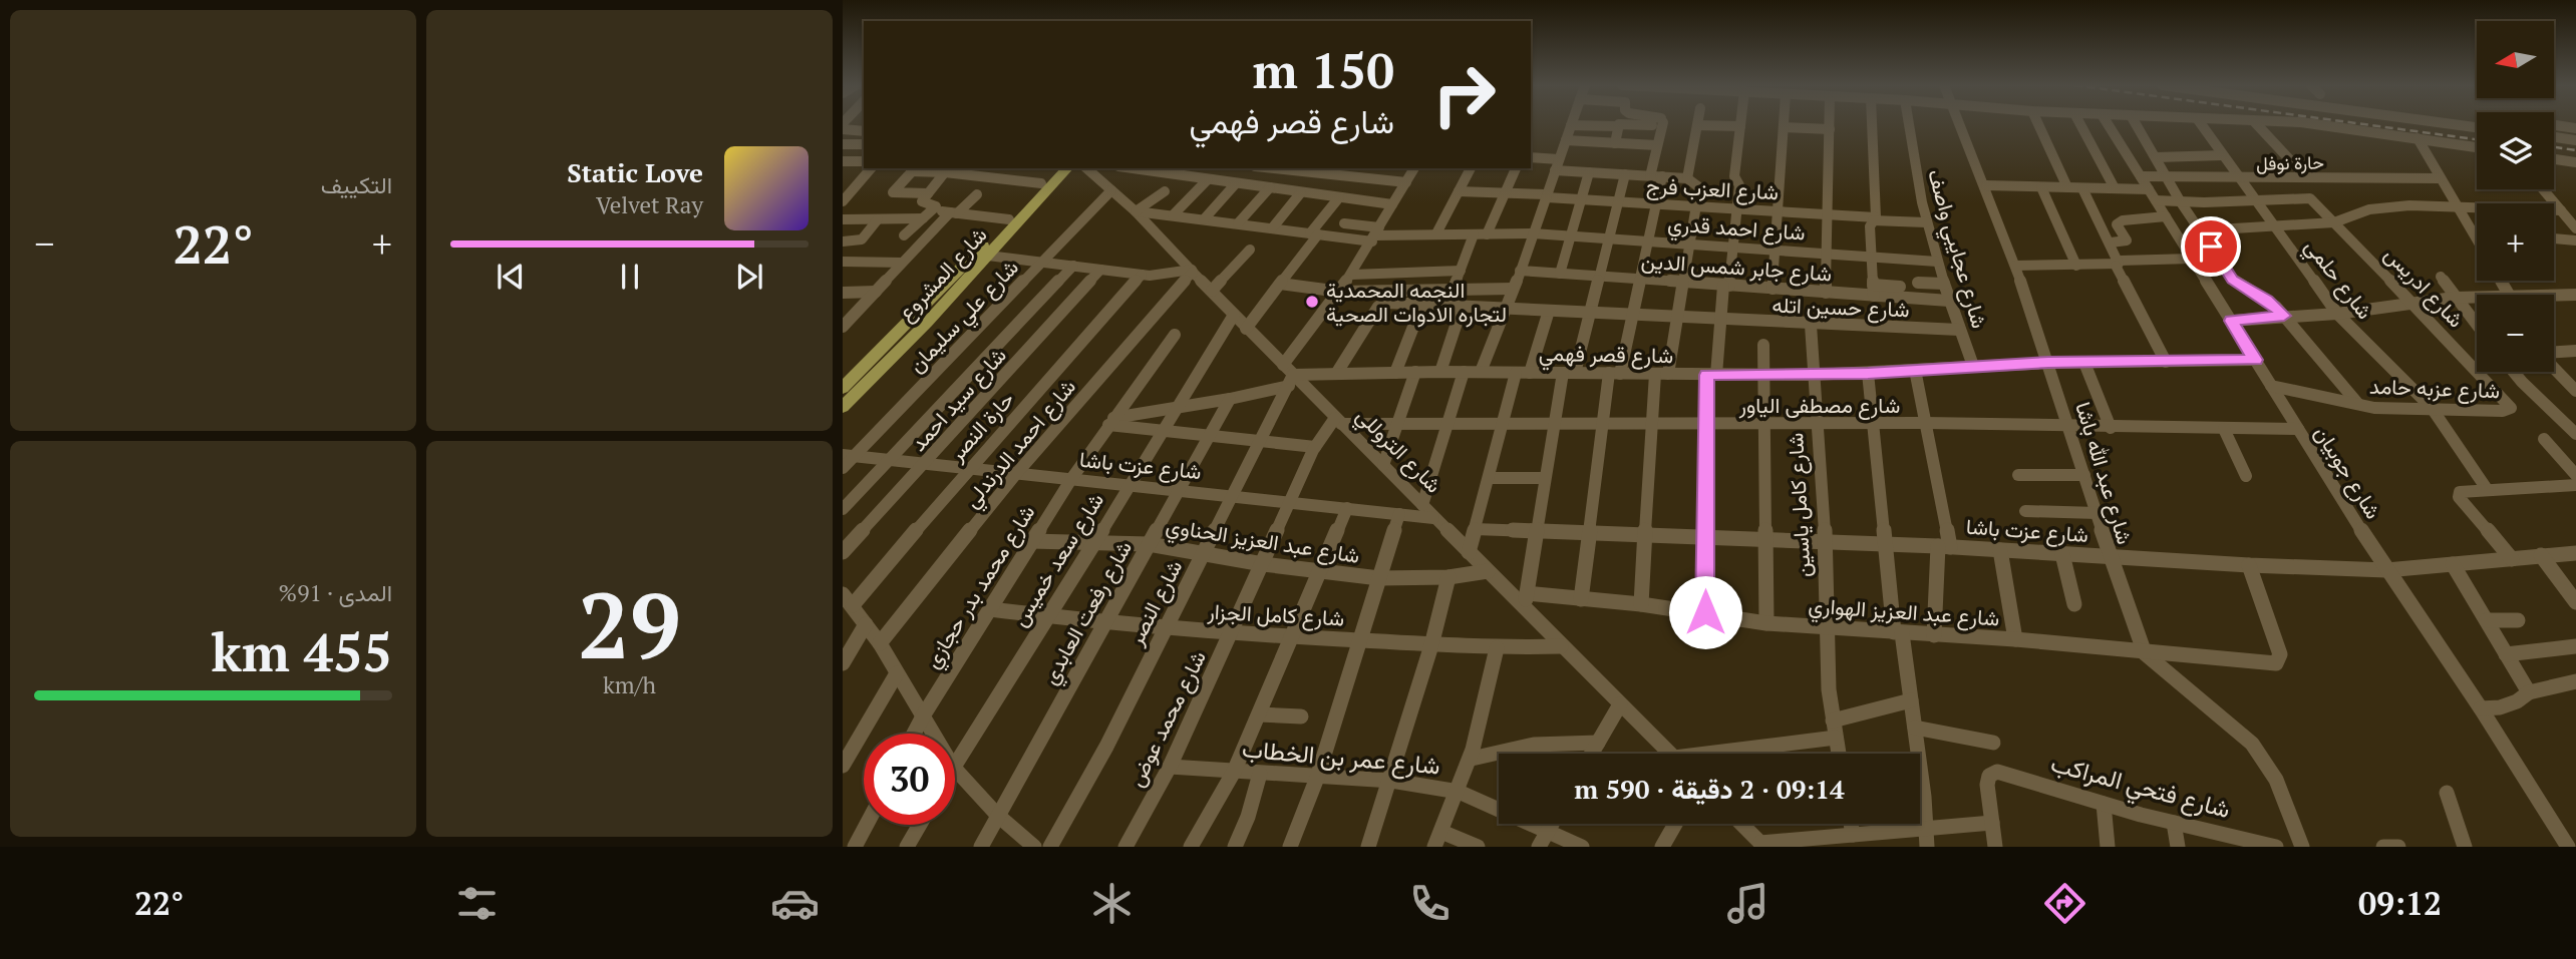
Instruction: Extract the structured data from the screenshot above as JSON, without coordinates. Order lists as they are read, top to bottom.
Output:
{
  "streets": {
    "main road": ["شارع المشروع"],
    "street": [
      "حارة نوفل",
      "شارع العزب فرج",
      "شارع احمد قدري",
      "شارع عجايبي واصف",
      "شارع جابر شمس الدين",
      "شارع حلمي",
      "شارع ادريس",
      "شارع حسين اتله",
      "شارع علي سليمان",
      "شارع قصر فهمي",
      "شارع عزبه حامد",
      "شارع سيد احمد",
      "شارع مصطفى الياور",
      "حارة النصر",
      "شارع احمد الدرندلي",
      "شارع التروللي",
      "شارع عزت باشا",
      "شارع جوبيان",
      "شارع عبد الله باشا",
      "شارع كامل ياسين",
      "شارع عبد العزيز الحناوي",
      "شارع سعد خميس",
      "شارع محمد بدر حجازي",
      "شارع النصر",
      "شارع عبد العزيز الهواري",
      "شارع رفعت العابدي",
      "شارع كامل الجزار",
      "شارع محمد عوض",
      "شارع عمر بن الخطاب",
      "شارع فتحي المراكب"
    ]
  },
  "crossings": [
    ["حارة نوفل", "شارع حلمي"],
    ["حارة نوفل", "شارع جوبيان"],
    ["شارع العزب فرج", "شارع عجايبي واصف"],
    ["شارع احمد قدري", "شارع عجايبي واصف"],
    ["شارع عجايبي واصف", "شارع جابر شمس الدين"],
    ["شارع عجايبي واصف", "شارع حسين اتله"],
    ["شارع عجايبي واصف", "شارع قصر فهمي"],
    ["شارع حلمي", "شارع ادريس"],
    ["شارع حلمي", "شارع عزبه حامد"],
    ["شارع ادريس", "شارع عزبه حامد"],
    ["شارع حسين اتله", "شارع قصر فهمي"],
    ["شارع حسين اتله", "شارع كامل ياسين"],
    ["شارع علي سليمان", "شارع التروللي"],
    ["شارع علي سليمان", "شارع عزت باشا"],
    ["شارع قصر فهمي", "شارع التروللي"],
    ["شارع قصر فهمي", "شارع جوبيان"],
    ["شارع قصر فهمي", "شارع عبد الله باشا"],
    ["شارع قصر فهمي", "شارع كامل ياسين"],
    ["شارع قصر فهمي", "شارع النصر"],
    ["شارع عزبه حامد", "شارع جوبيان"],
    ["شارع سيد احمد", "شارع عزت باشا"],
    ["شارع مصطفى الياور", "شارع التروللي"],
    ["شارع مصطفى الياور", "شارع جوبيان"],
    ["شارع مصطفى الياور", "شارع عبد الله باشا"],
    ["شارع مصطفى الياور", "شارع كامل ياسين"],
    ["شارع مصطفى الياور", "شارع محمد عوض"],
    ["حارة النصر", "شارع عزت باشا"],
    ["شارع احمد الدرندلي", "شارع التروللي"],
    ["شارع احمد الدرندلي", "شارع عزت باشا"],
    ["شارع التروللي", "شارع عزت باشا"],
    ["شارع التروللي", "شارع عبد العزيز الحناوي"],
    ["شارع التروللي", "شارع سعد خميس"],
    ["شارع التروللي", "شارع النصر"],
    ["شارع التروللي", "شارع عبد العزيز الهواري"],
    ["شارع التروللي", "شارع كامل الجزار"],
    ["شارع التروللي", "شارع محمد عوض"],
    ["شارع عزت باشا", "شارع جوبيان"],
    ["شارع عزت باشا", "شارع عبد الله باشا"],
    ["شارع عزت باشا", "شارع كامل ياسين"],
    ["شارع عزت باشا", "شارع سعد خميس"],
    ["شارع عزت باشا", "شارع محمد بدر حجازي"],
    ["شارع عزت باشا", "شارع النصر"],
    ["شارع عزت باشا", "شارع عبد العزيز الهواري"],
    ["شارع عزت باشا", "شارع رفعت العابدي"],
    ["شارع عزت باشا", "شارع محمد عوض"],
    ["شارع عبد الله باشا", "شارع عبد العزيز الهواري"],
    ["شارع كامل ياسين", "شارع عبد العزيز الهواري"],
    ["شارع عبد العزيز الحناوي", "شارع سعد خميس"],
    ["شارع عبد العزيز الحناوي", "شارع محمد بدر حجازي"],
    ["شارع عبد العزيز الحناوي", "شارع النصر"],
    ["شارع عبد العزيز الحناوي", "شارع رفعت العابدي"],
    ["شارع عبد العزيز الحناوي", "شارع محمد عوض"],
    ["شارع سعد خميس", "شارع كامل الجزار"],
    ["شارع محمد بدر حجازي", "شارع كامل الجزار"],
    ["شارع النصر", "شارع كامل الجزار"],
    ["شارع رفعت العابدي", "شارع كامل الجزار"],
    ["شارع كامل الجزار", "شارع محمد عوض"],
    ["شارع محمد عوض", "شارع عمر بن الخطاب"]
  ],
  "places": ["النجمه المحمدية لتجاره الادوات الصحية"],
  "north": "left",
  "page": {
    "tile": [
      "التكييف",
      ["29", "km/h"],
      ["المدى · 91%", "455 km"]
    ],
    "map_buttons": ["+", "−"],
    "turn": ["150 m", "شارع قصر فهمي"],
    "song": ["Static Love", "Velvet Ray"],
    "heat": ["−", "22°", "+"],
    "limit": "30",
    "trip": "09:14 · 2 دقيقة · 590 m",
    "tabs": ["09:12", "22°"]
  }
}
